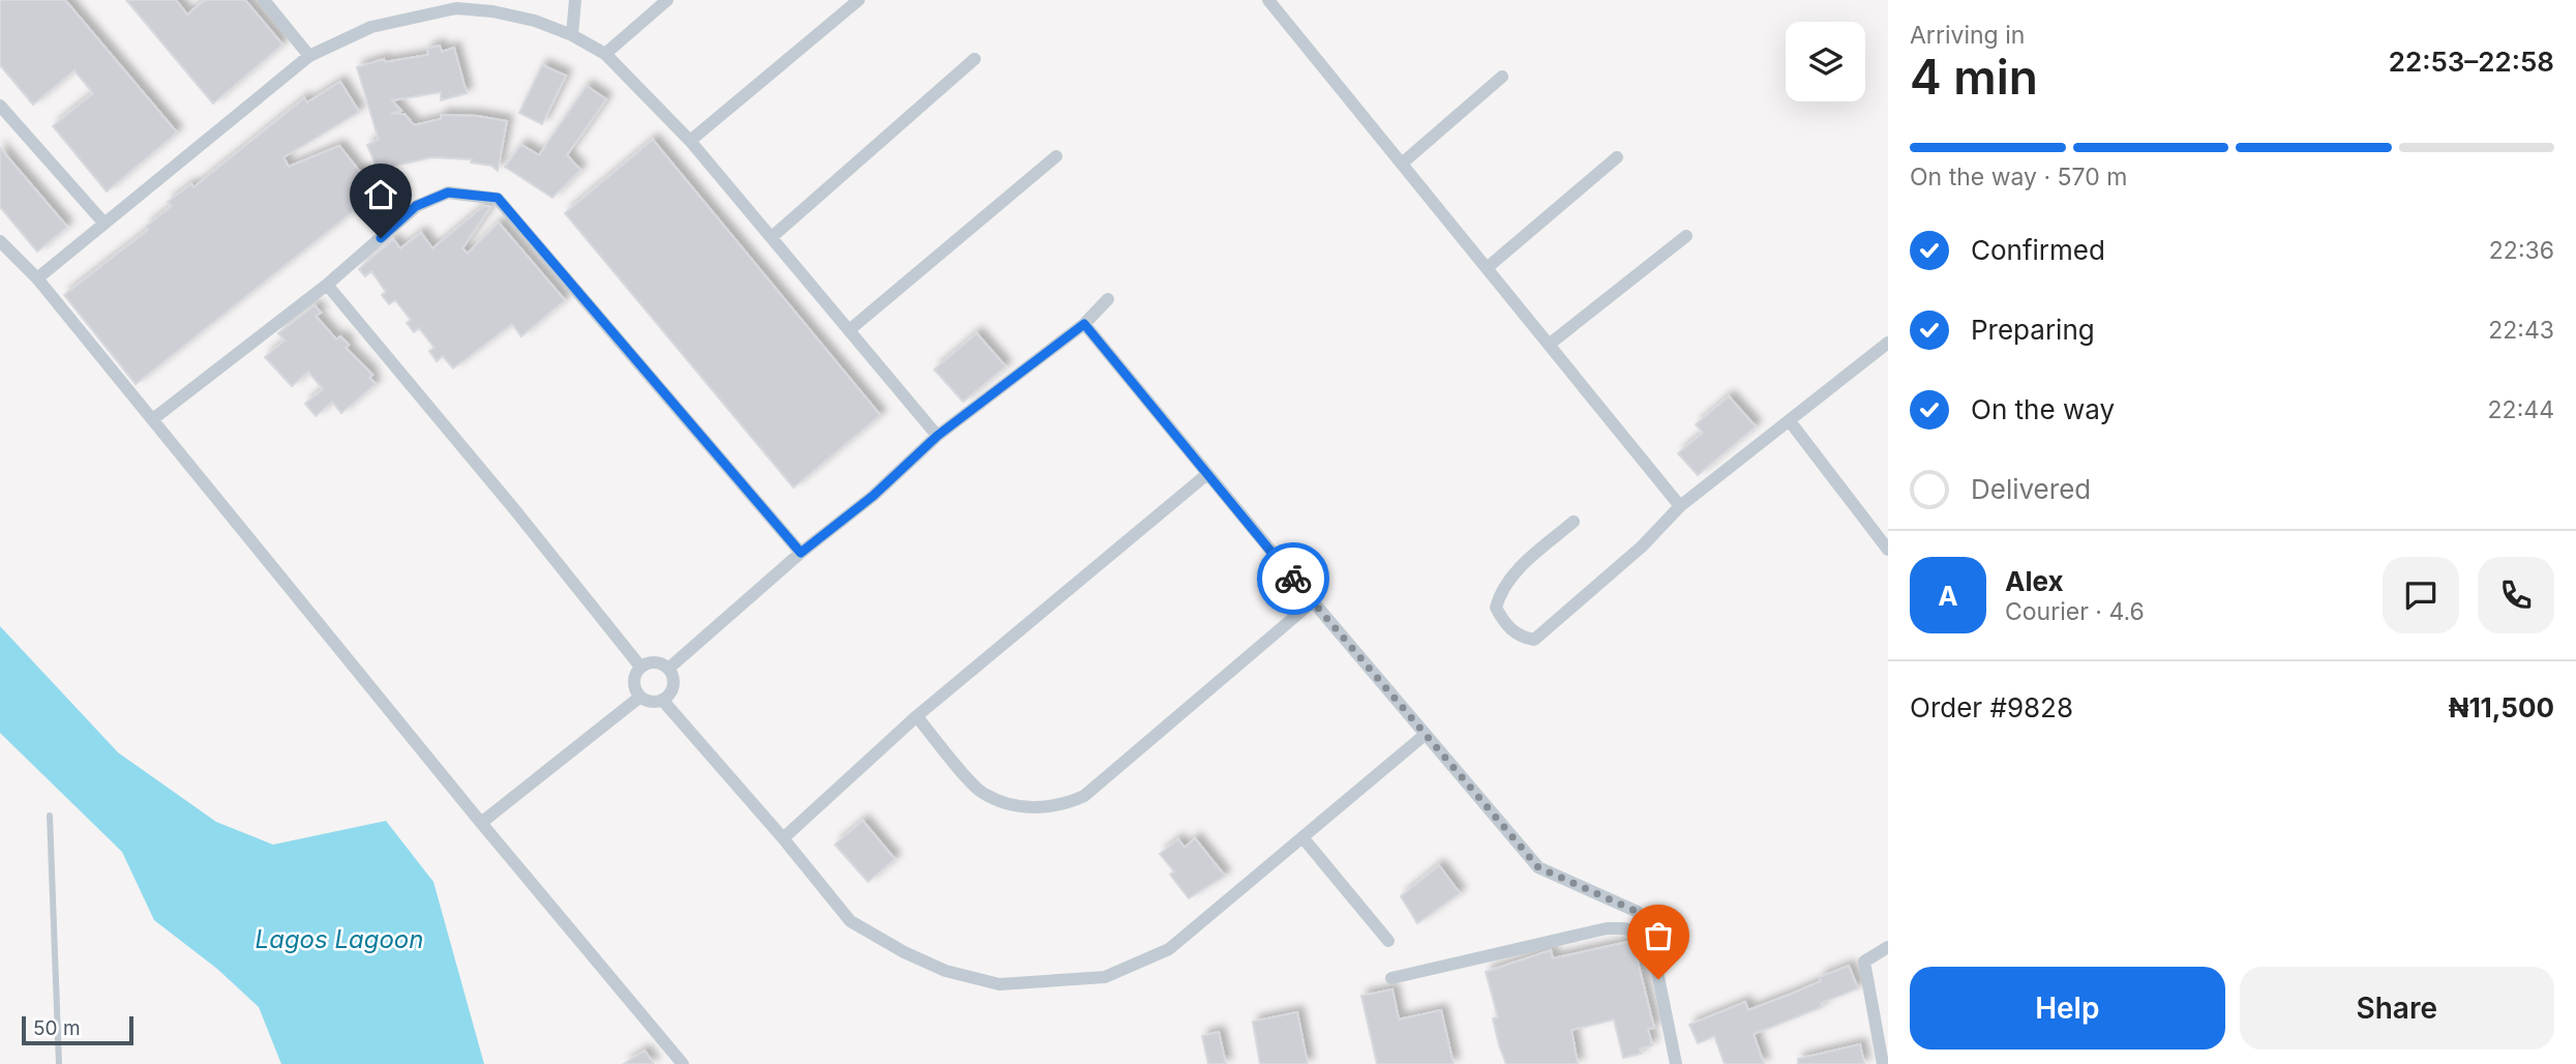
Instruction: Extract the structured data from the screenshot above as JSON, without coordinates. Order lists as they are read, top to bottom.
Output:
{
  "water": ["Lagos Lagoon"],
  "scale_bar": "50 m",
  "page": {
    "heading": ["4 min", "Arriving in", "22:53–22:58"],
    "panel": [
      "Alex",
      "Courier · 4.6",
      "Order #9828",
      "₦11,500"
    ],
    "bar": "On the way · 570 m",
    "list": [
      ["Confirmed", "22:36"],
      ["Preparing", "22:43"],
      ["On the way", "22:44"],
      "Delivered"
    ],
    "round": "A",
    "buttons": ["Help", "Share"],
    "scale": "50 m"
  }
}
